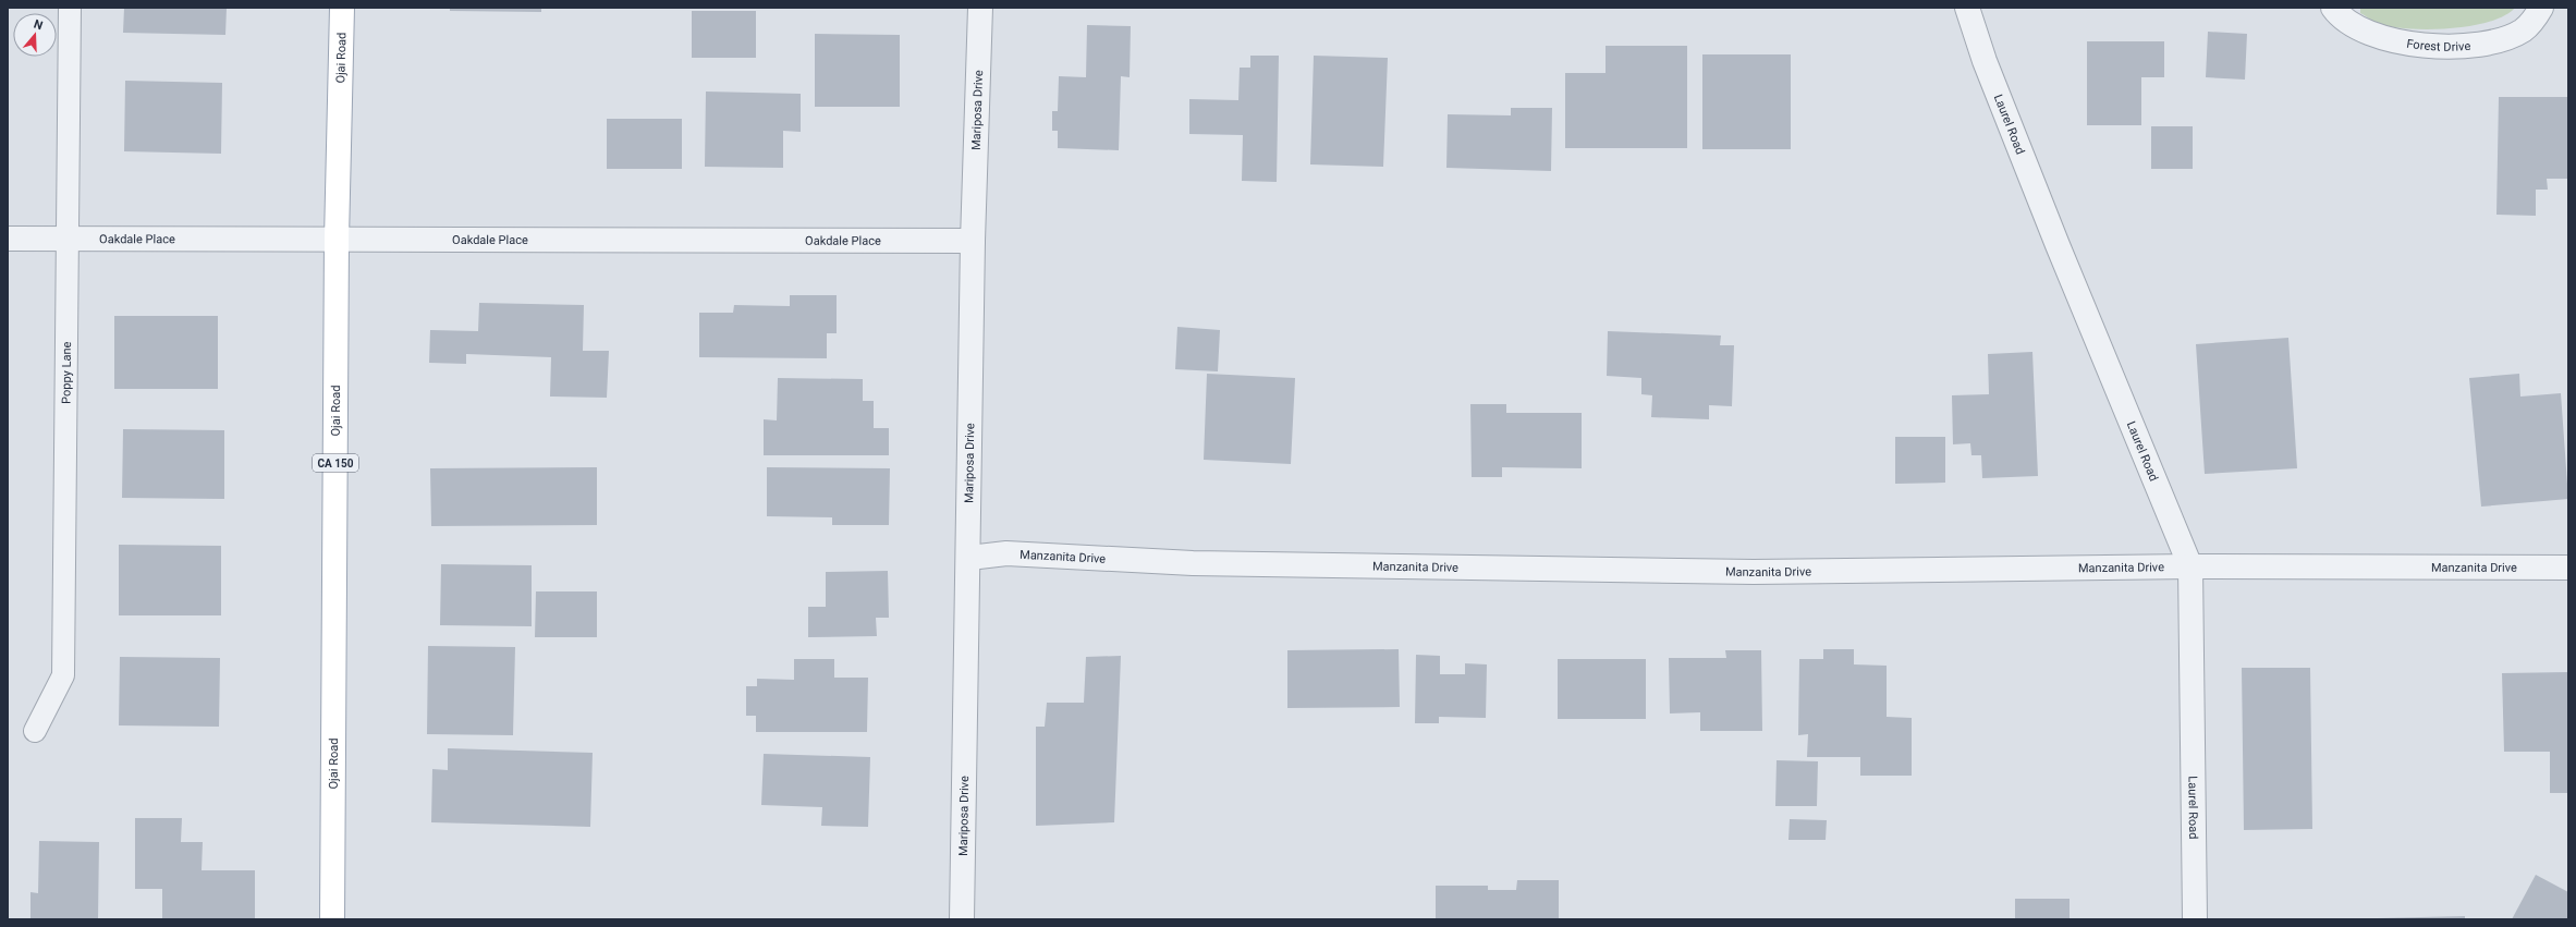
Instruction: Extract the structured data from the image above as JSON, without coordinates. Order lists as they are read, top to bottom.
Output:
{
  "streets": {
    "main road": ["Ojai Road", "CA 150"],
    "street": [
      "Forest Drive",
      "Mariposa Drive",
      "Laurel Road",
      "Oakdale Place",
      "Manzanita Drive"
    ],
    "lane": ["Poppy Lane"]
  },
  "crossings": [
    ["Ojai Road", "Oakdale Place"],
    ["Mariposa Drive", "Oakdale Place"],
    ["Mariposa Drive", "Manzanita Drive"],
    ["Laurel Road", "Manzanita Drive"],
    ["Oakdale Place", "Poppy Lane"]
  ],
  "north": "top"
}
